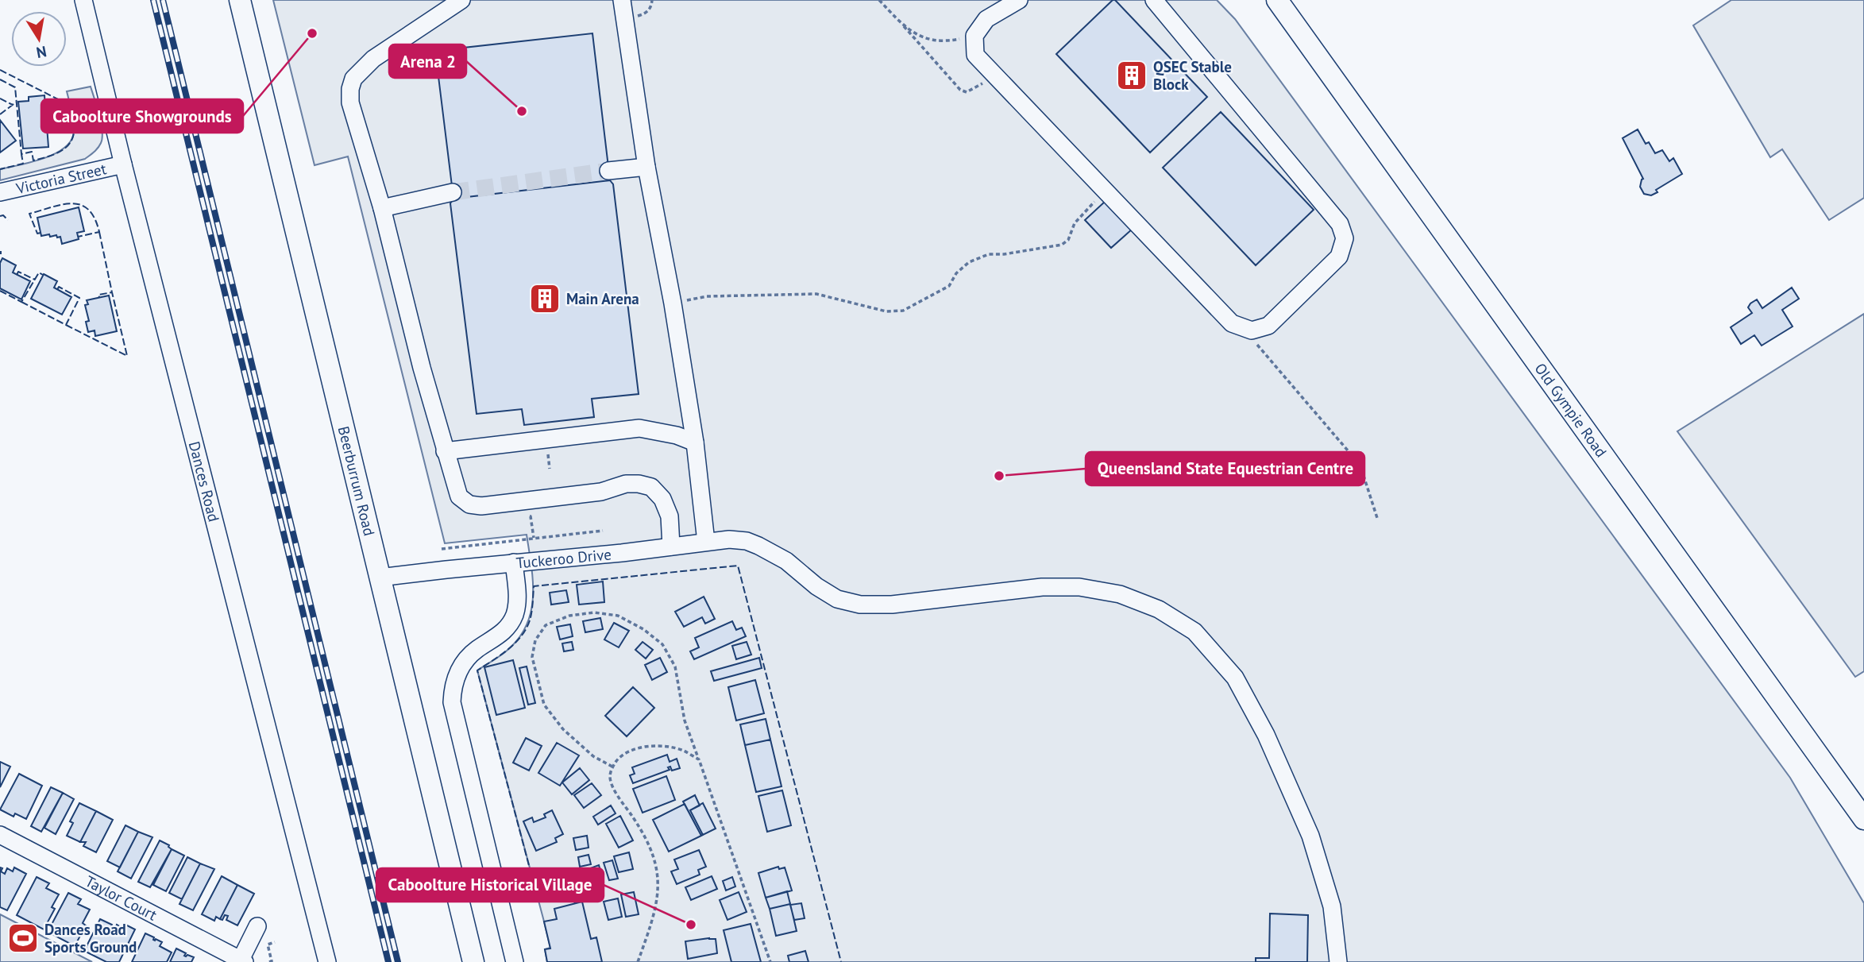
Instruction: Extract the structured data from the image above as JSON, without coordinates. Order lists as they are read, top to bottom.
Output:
{
  "streets": {
    "main road": ["Old Gympie Road", "Beerburrum Road"],
    "street": [
      "Victoria Street",
      "Dances Road",
      "Tuckeroo Drive",
      "Taylor Court"
    ]
  },
  "crossings": [
    ["Victoria Street", "Dances Road"],
    ["Beerburrum Road", "Tuckeroo Drive"]
  ],
  "places": {
    "other": [
      "Caboolture Showgrounds",
      "Arena 2",
      "Queensland State Equestrian Centre",
      "Caboolture Historical Village"
    ],
    "building": ["QSEC Stable Block", "Main Arena"],
    "sports": ["Dances Road Sports Ground"]
  },
  "north": "bottom"
}
